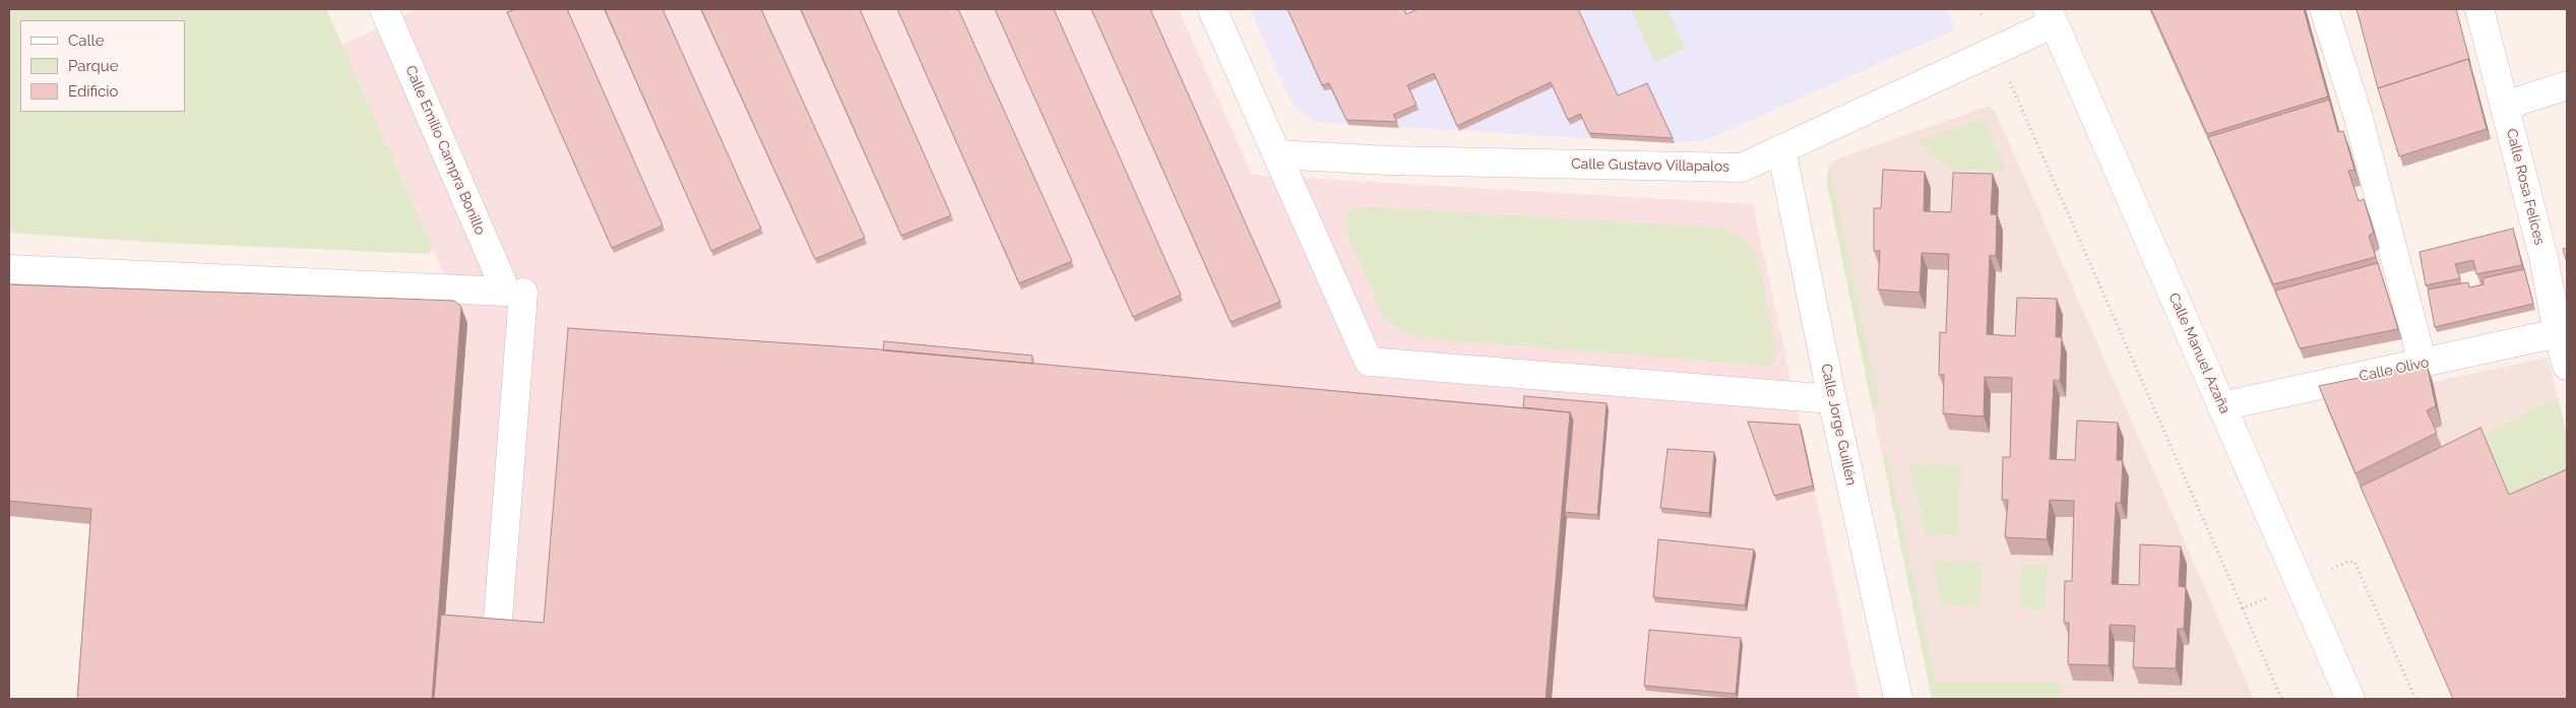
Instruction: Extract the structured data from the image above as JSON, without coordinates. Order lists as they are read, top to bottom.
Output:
{
  "streets": {
    "street": [
      "Calle Emilio Campra Bonillo",
      "Calle Gustavo Villapalos",
      "Calle Rosa Felices",
      "Calle Manuel Azaña",
      "Calle Olivo",
      "Calle Jorge Guillén"
    ]
  },
  "crossings": [
    ["Calle Gustavo Villapalos", "Calle Manuel Azaña"],
    ["Calle Gustavo Villapalos", "Calle Jorge Guillén"],
    ["Calle Rosa Felices", "Calle Olivo"],
    ["Calle Manuel Azaña", "Calle Olivo"]
  ],
  "legend": ["Calle", "Parque", "Edificio"]
}
